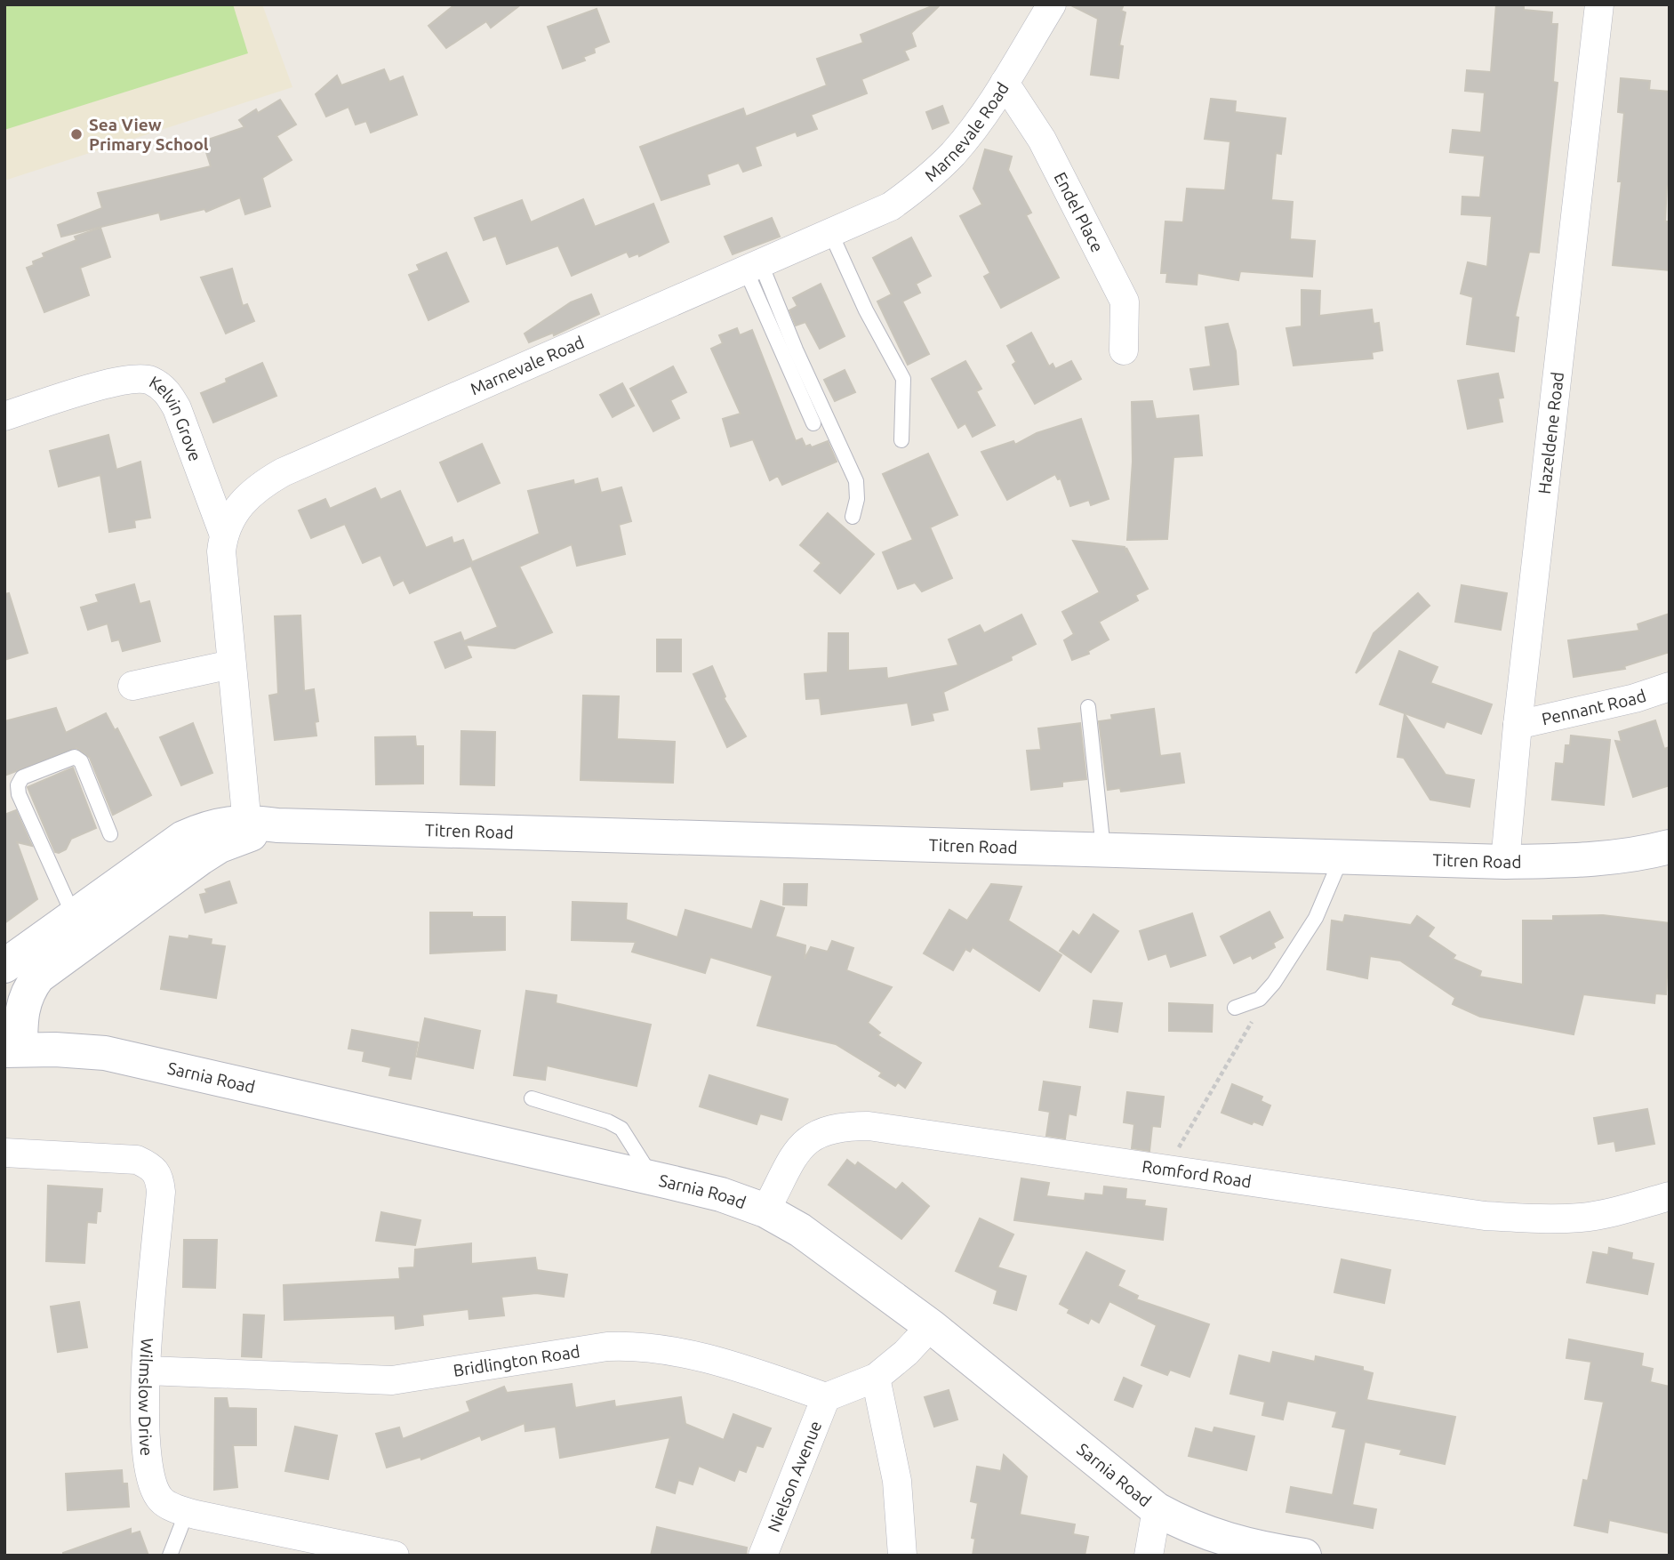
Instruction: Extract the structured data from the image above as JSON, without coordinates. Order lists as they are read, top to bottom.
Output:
{
  "streets": {
    "street": [
      "Marnevale Road",
      "Endel Place",
      "Kelvin Grove",
      "Hazeldene Road",
      "Pennant Road",
      "Titren Road",
      "Sarnia Road",
      "Romford Road",
      "Bridlington Road",
      "Wilmslow Drive",
      "Nielson Avenue"
    ]
  },
  "crossings": [
    ["Marnevale Road", "Endel Place"],
    ["Marnevale Road", "Kelvin Grove"],
    ["Marnevale Road", "Titren Road"],
    ["Hazeldene Road", "Pennant Road"],
    ["Hazeldene Road", "Titren Road"],
    ["Titren Road", "Sarnia Road"],
    ["Sarnia Road", "Romford Road"],
    ["Bridlington Road", "Wilmslow Drive"],
    ["Bridlington Road", "Nielson Avenue"]
  ],
  "places": ["Sea View Primary School"]
}
